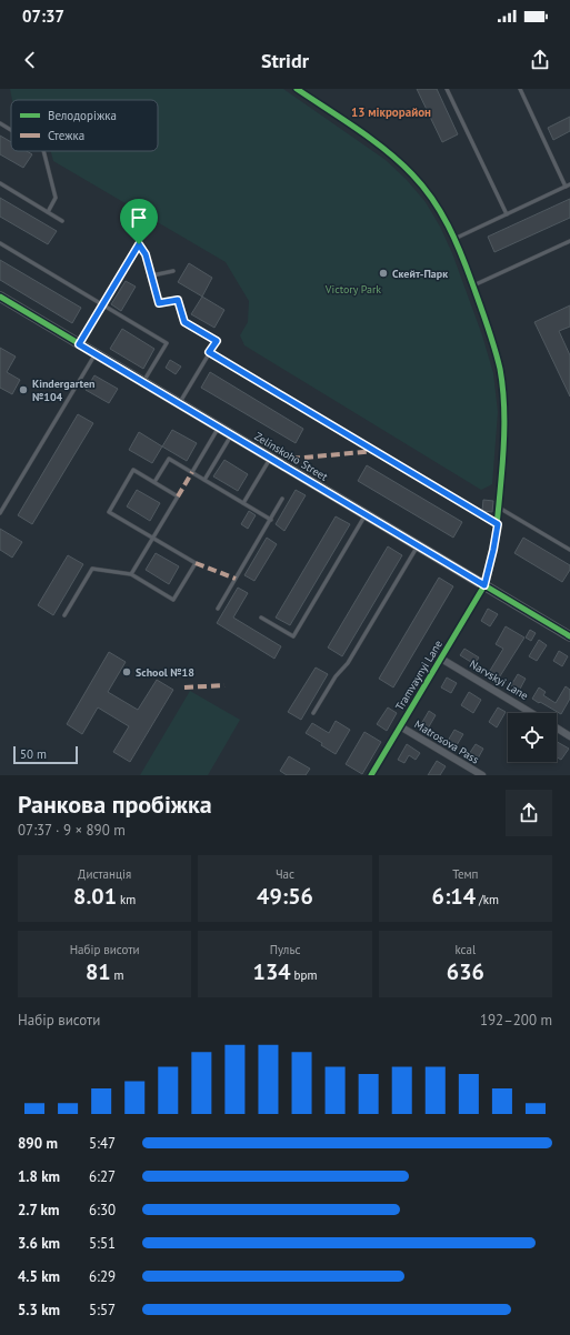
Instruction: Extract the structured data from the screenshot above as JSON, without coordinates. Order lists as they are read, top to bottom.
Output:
{
  "streets": {
    "street": [
      "Zelinskoho Street",
      "Tramvaynyi Lane",
      "Narvskyi Lane",
      "Matrosova Pass"
    ]
  },
  "crossings": [
    ["Zelinskoho Street", "Tramvaynyi Lane"],
    ["Tramvaynyi Lane", "Narvskyi Lane"],
    ["Tramvaynyi Lane", "Matrosova Pass"]
  ],
  "districts": ["13 мікрорайон"],
  "parks": ["Victory Park"],
  "places": ["Скейт-Парк", "Kindergarten №104", "School №18"],
  "legend": ["Велодоріжка", "Стежка"],
  "scale_bar": "50 m",
  "page": {
    "status": "07:37",
    "header": "Stridr",
    "scale": "50 m",
    "heading": ["Ранкова пробіжка", "07:37 · 9 × 890 m"],
    "stats": [
      ["Дистанція", "8.01 km"],
      ["Час", "49:56"],
      ["Темп", "6:14 /km"],
      ["Набір висоти", "81 m"],
      ["Пульс", "134 bpm"],
      ["kcal", "636"]
    ],
    "chart": ["Набір висоти", "192–200 m"],
    "list": [
      {
        "name": "890 m",
        "note": "5:47"
      },
      {
        "name": "1.8 km",
        "note": "6:27"
      },
      {
        "name": "2.7 km",
        "note": "6:30"
      },
      {
        "name": "3.6 km",
        "note": "5:51"
      },
      {
        "name": "4.5 km",
        "note": "6:29"
      },
      {
        "name": "5.3 km",
        "note": "5:57"
      }
    ]
  }
}
